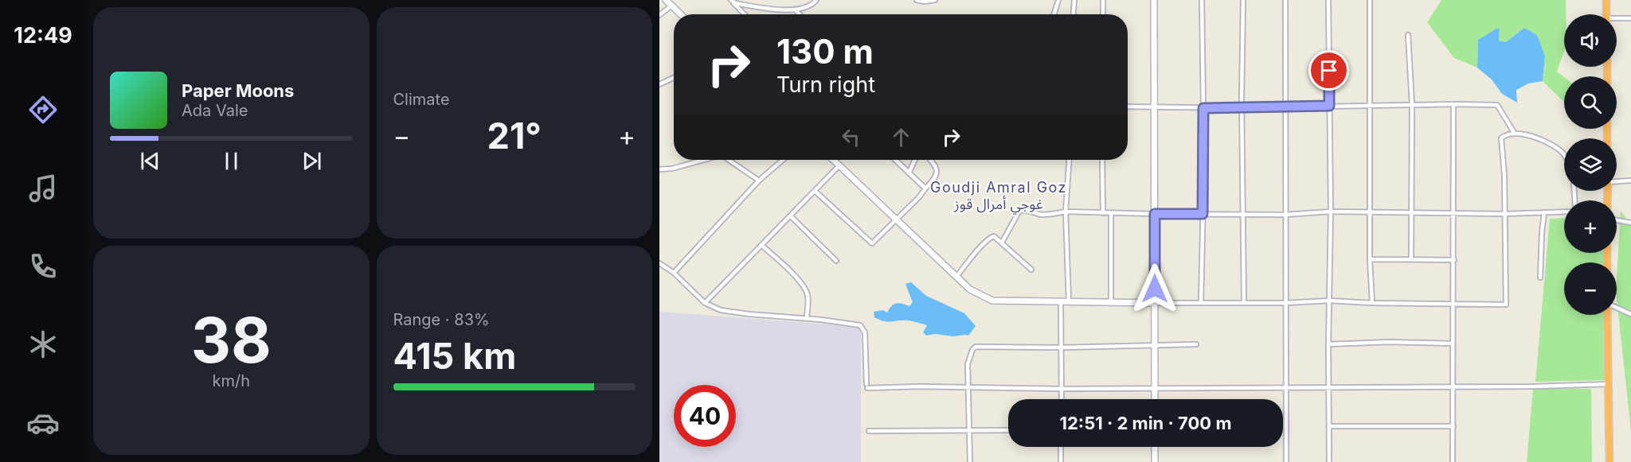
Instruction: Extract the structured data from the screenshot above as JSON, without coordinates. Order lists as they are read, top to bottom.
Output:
{
  "districts": ["Goudji Amral Goz غوجي أمرال قوز"],
  "page": {
    "tabs": "12:49",
    "tile": [
      "Climate",
      ["38", "km/h"],
      ["Range · 83%", "415 km"]
    ],
    "map_buttons": ["+", "−"],
    "turn": ["130 m", "Turn right"],
    "song": ["Paper Moons", "Ada Vale"],
    "heat": ["−", "21°", "+"],
    "limit": "40",
    "trip": "12:51 · 2 min · 700 m"
  }
}
